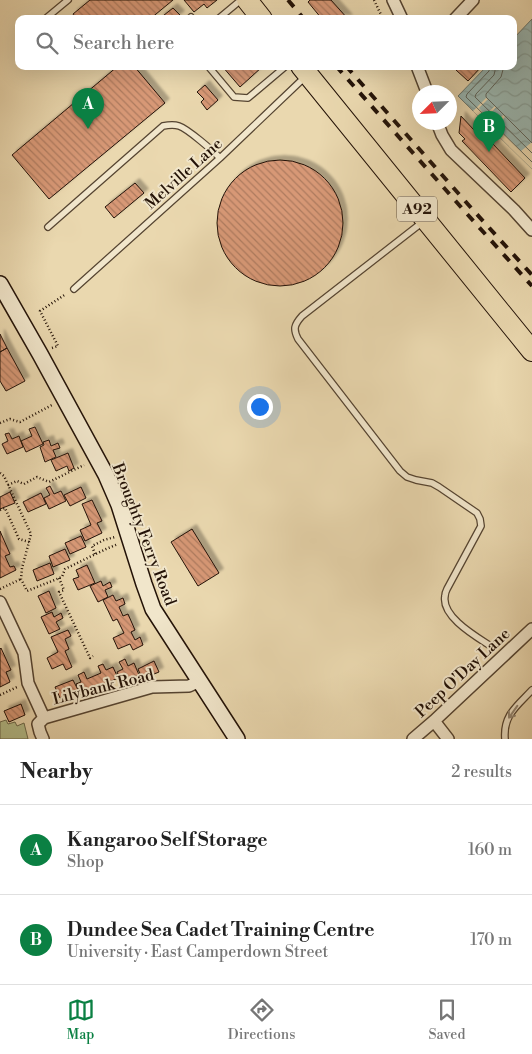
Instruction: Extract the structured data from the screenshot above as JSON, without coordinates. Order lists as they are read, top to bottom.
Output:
{
  "streets": {
    "highway": ["A92"],
    "street": ["Broughty Ferry Road", "Peep O'Day Lane", "Lilybank Road"],
    "lane": ["Melville Lane"]
  },
  "crossings": [
    ["Melville Lane", "A92"],
    ["Broughty Ferry Road", "Lilybank Road"]
  ],
  "north": "bottom left",
  "page": {
    "search": "Search here",
    "pins": ["A", "B"],
    "heading": ["Nearby", "2 results"],
    "list": [
      {
        "mark": "A",
        "name": "Kangaroo Self Storage",
        "note": "Shop",
        "value": "160 m"
      },
      {
        "mark": "B",
        "name": "Dundee Sea Cadet Training Centre",
        "note": "University · East Camperdown Street",
        "value": "170 m"
      }
    ],
    "nav": ["Map", "Directions", "Saved"]
  }
}
